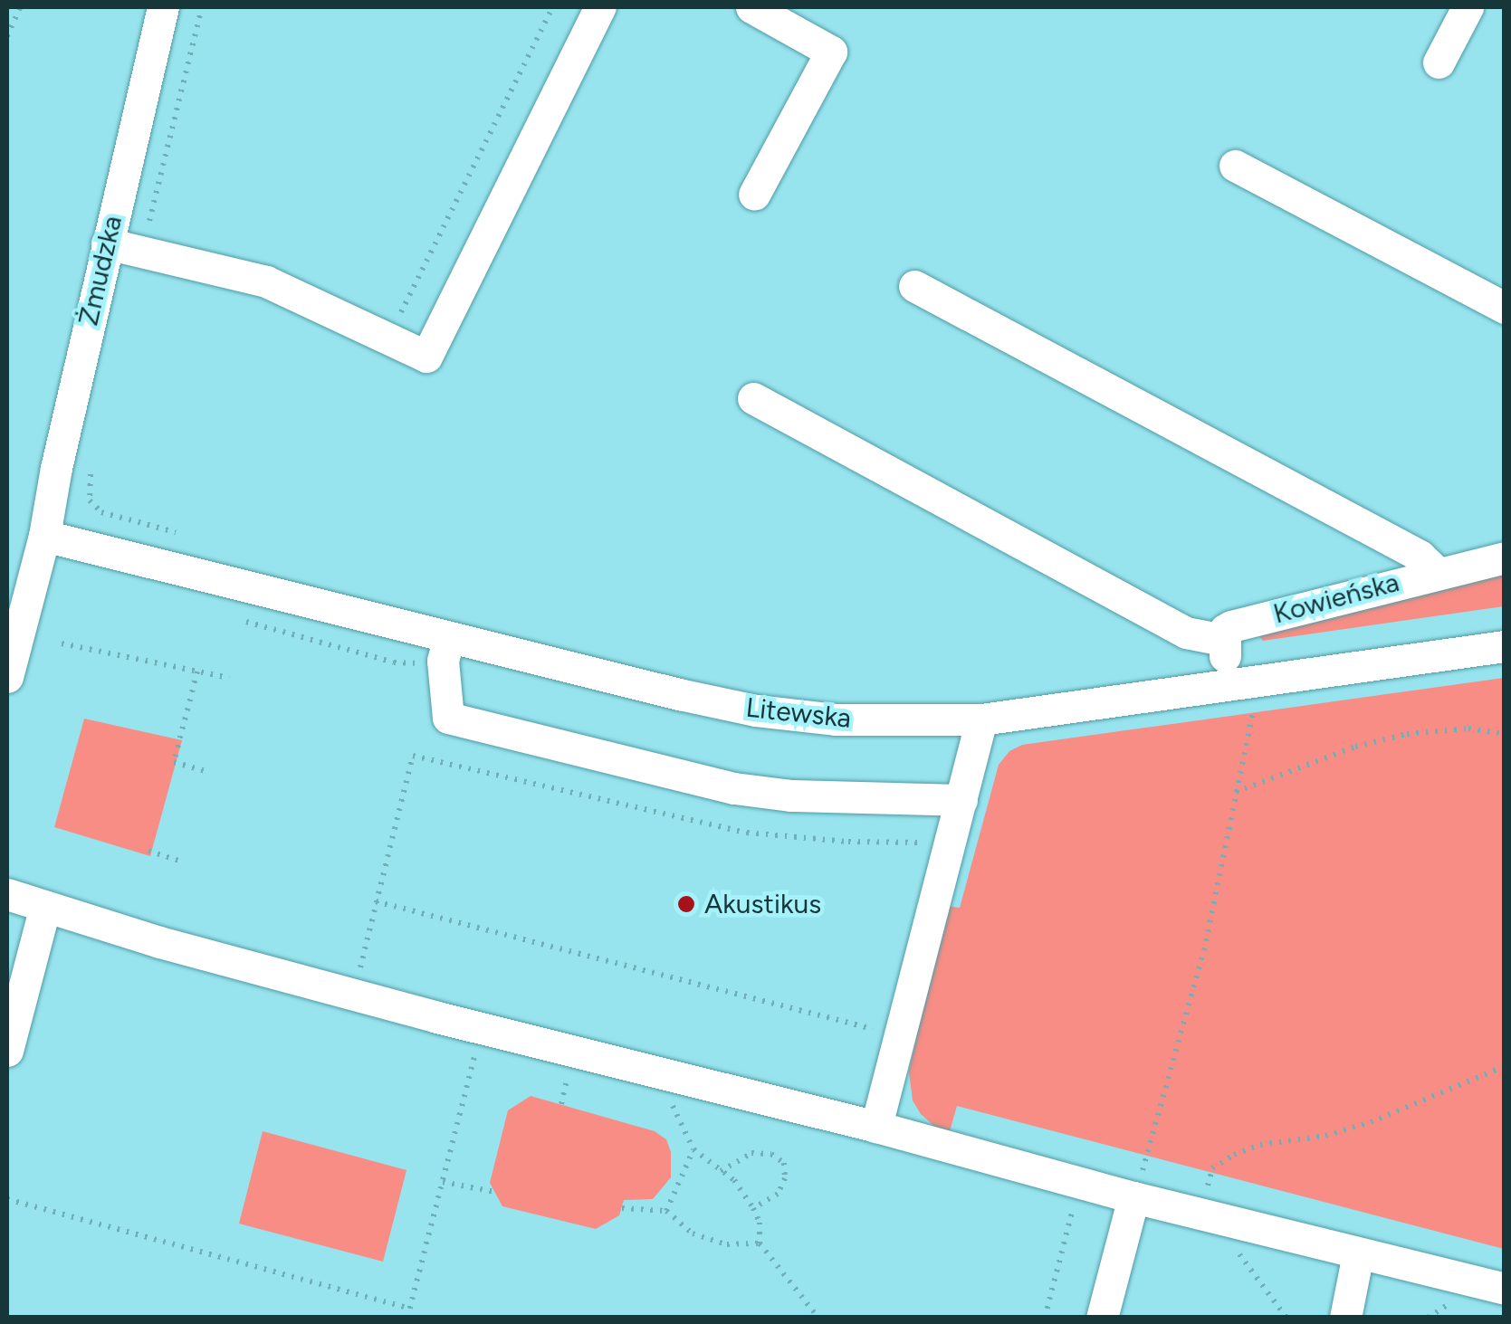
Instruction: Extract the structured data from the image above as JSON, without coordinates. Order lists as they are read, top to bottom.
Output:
{
  "streets": {
    "street": ["Żmudzka", "Kowieńska", "Litewska"]
  },
  "crossings": [
    ["Żmudzka", "Litewska"]
  ],
  "places": ["Akustikus"]
}
